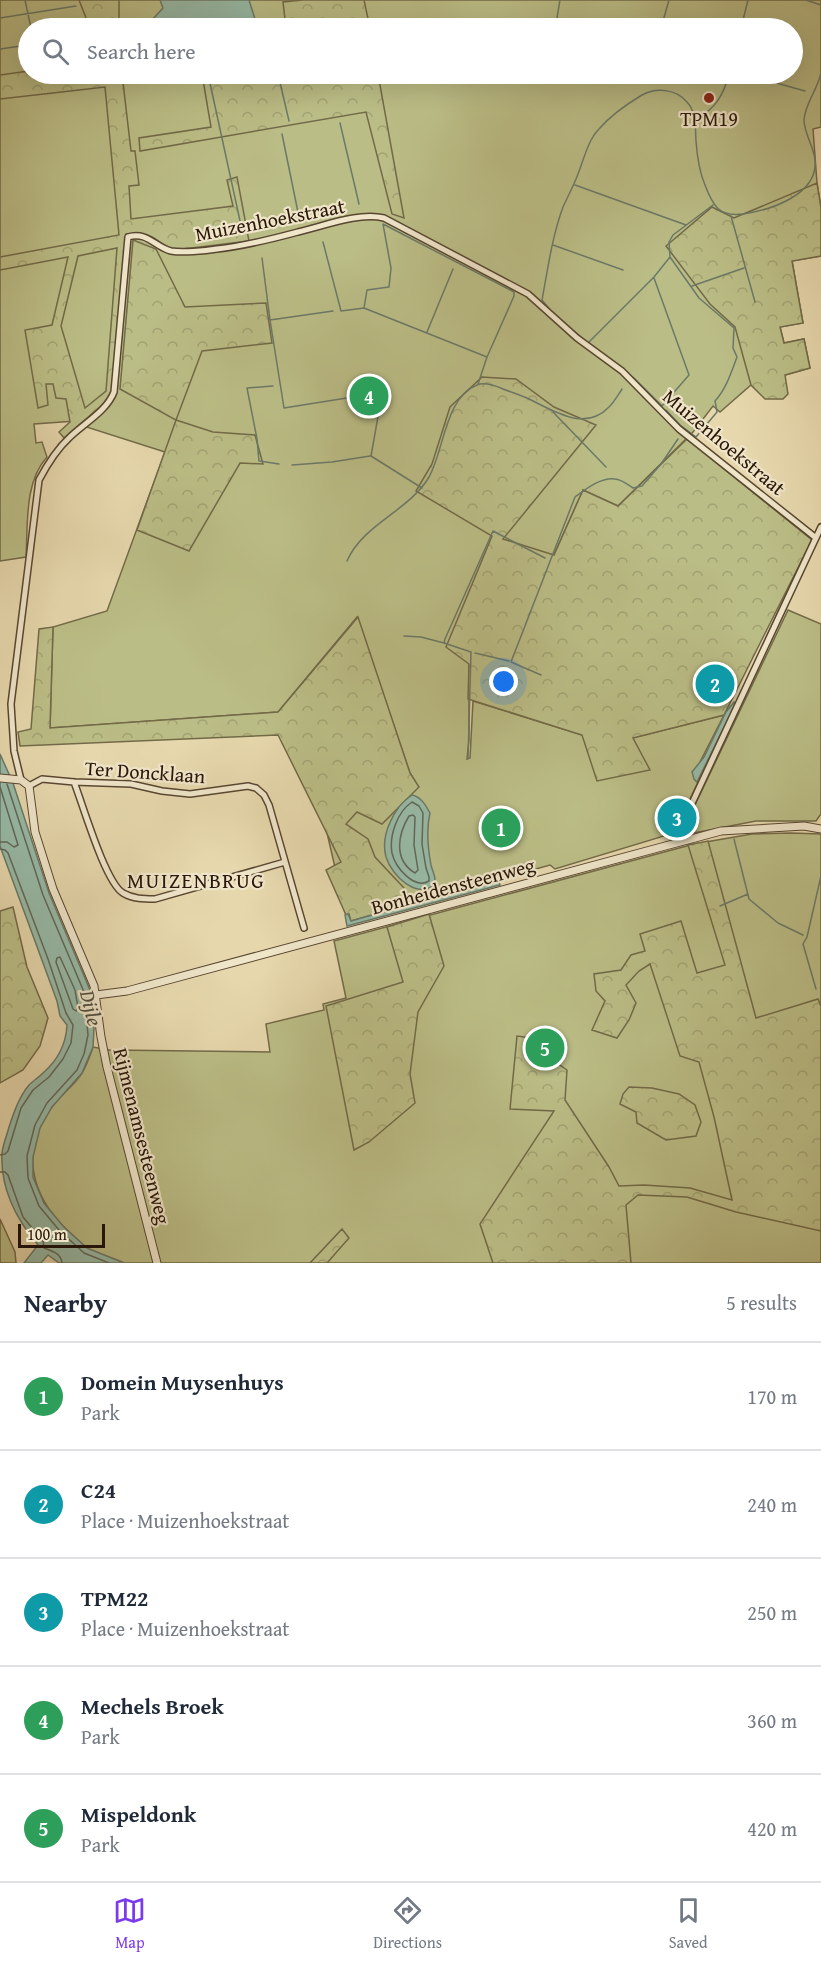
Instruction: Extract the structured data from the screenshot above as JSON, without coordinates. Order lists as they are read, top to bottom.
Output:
{
  "streets": {
    "street": [
      "Muizenhoekstraat",
      "Ter Doncklaan",
      "Bonheidensteenweg",
      "Rijmenamsesteenweg"
    ]
  },
  "crossings": [
    ["Ter Doncklaan", "Rijmenamsesteenweg"],
    ["Bonheidensteenweg", "Rijmenamsesteenweg"]
  ],
  "districts": ["MUIZENBRUG"],
  "water": ["Dijle"],
  "places": ["TPM19"],
  "scale_bar": "100 m",
  "page": {
    "search": "Search here",
    "pins": [
      "4",
      "2",
      "3",
      "1",
      "5"
    ],
    "scale": "100 m",
    "heading": ["Nearby", "5 results"],
    "list": [
      {
        "mark": "1",
        "name": "Domein Muysenhuys",
        "note": "Park",
        "value": "170 m"
      },
      {
        "mark": "2",
        "name": "C24",
        "note": "Place · Muizenhoekstraat",
        "value": "240 m"
      },
      {
        "mark": "3",
        "name": "TPM22",
        "note": "Place · Muizenhoekstraat",
        "value": "250 m"
      },
      {
        "mark": "4",
        "name": "Mechels Broek",
        "note": "Park",
        "value": "360 m"
      },
      {
        "mark": "5",
        "name": "Mispeldonk",
        "note": "Park",
        "value": "420 m"
      }
    ],
    "nav": ["Map", "Directions", "Saved"]
  }
}
